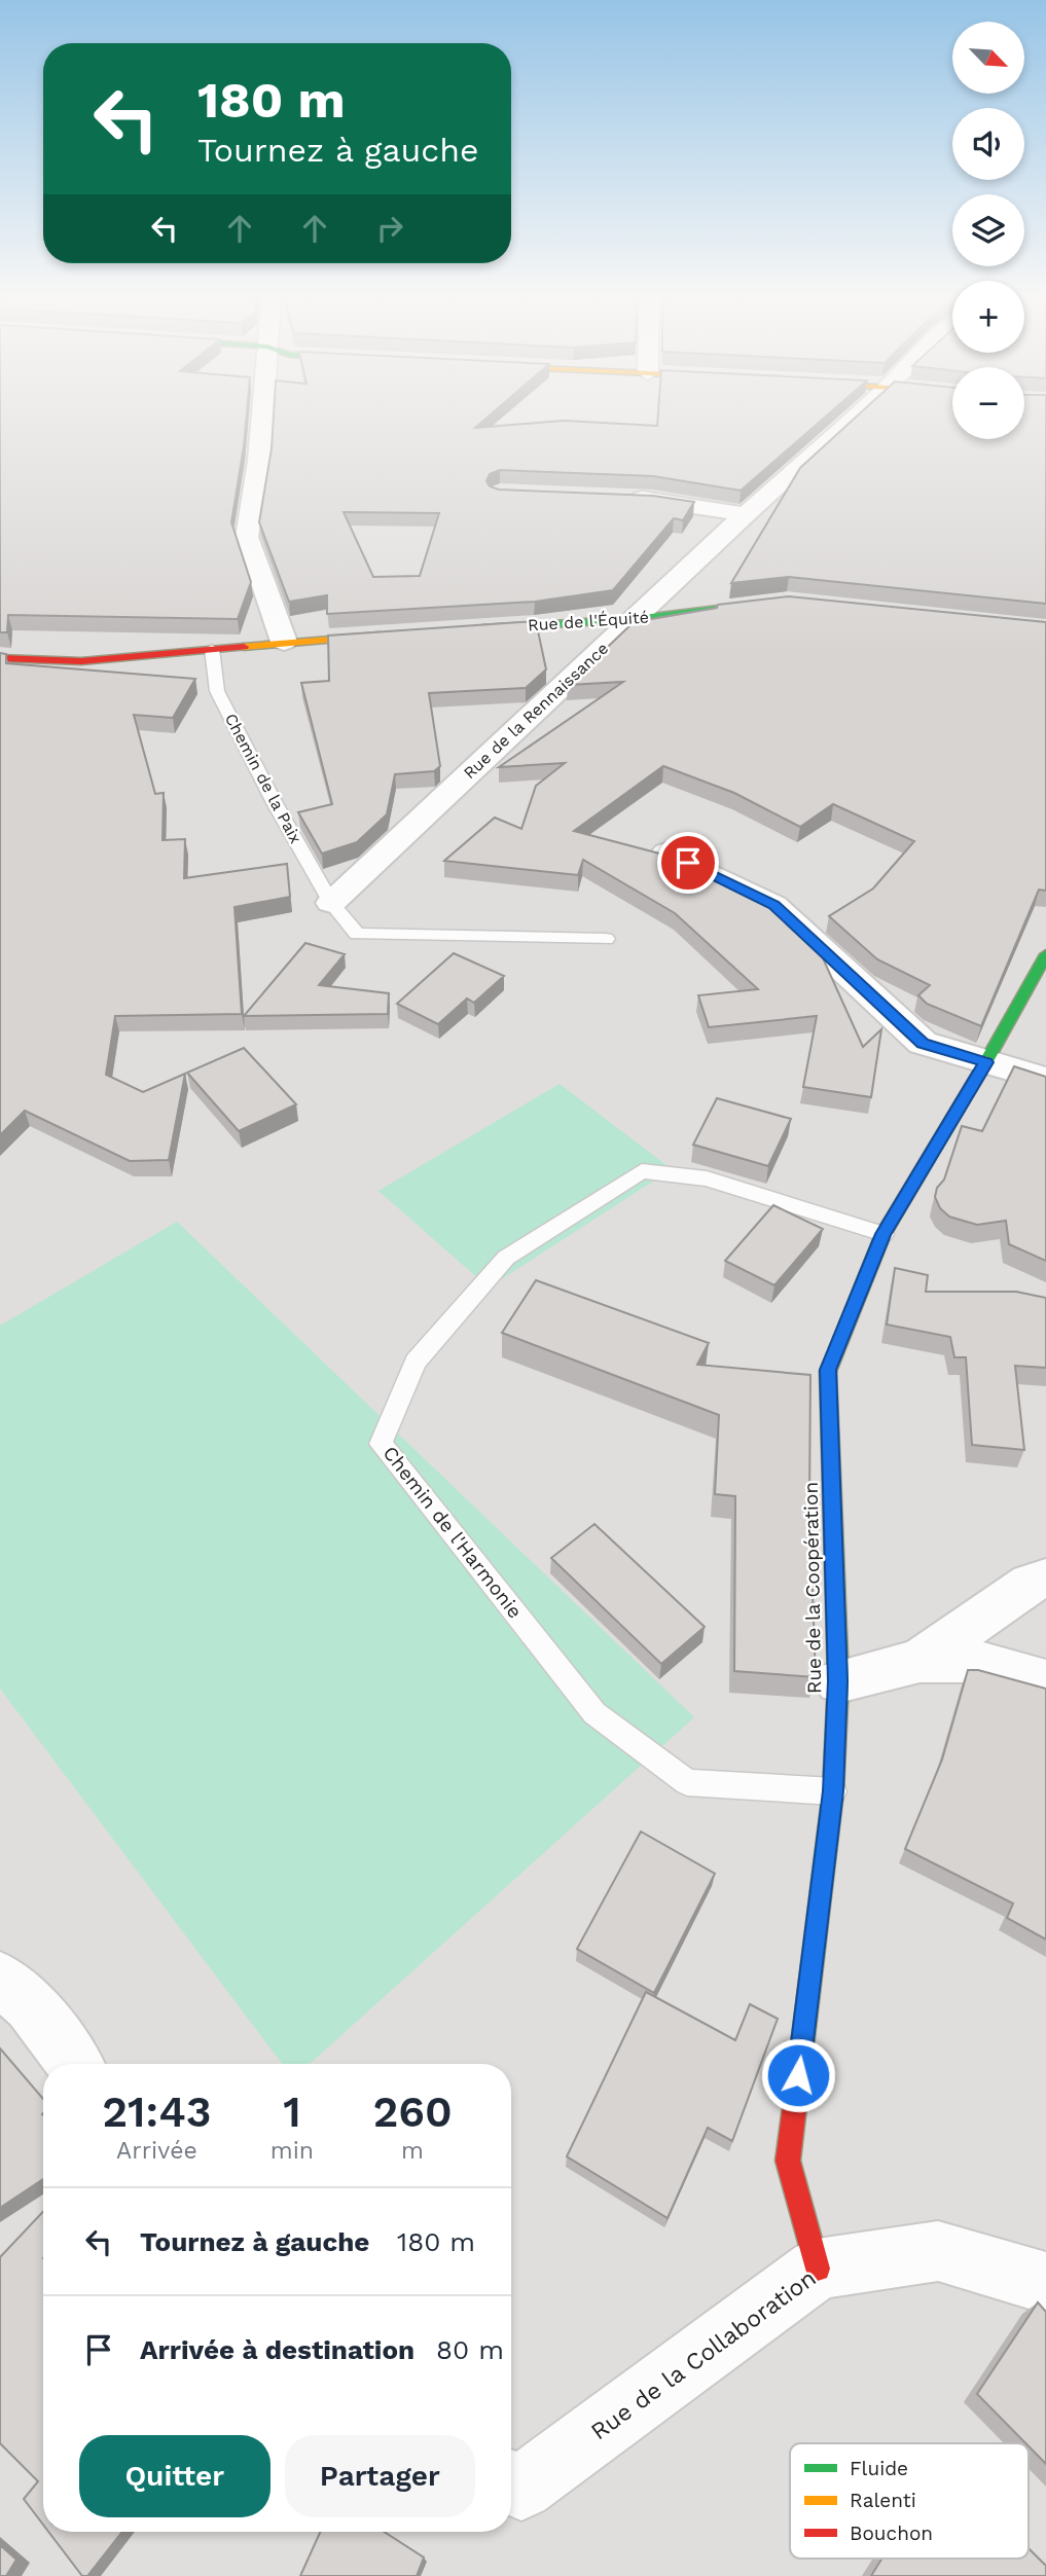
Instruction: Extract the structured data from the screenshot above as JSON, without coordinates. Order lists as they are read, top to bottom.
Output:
{
  "streets": {
    "street": [
      "Rue de l'Équité",
      "Rue de la Rennaissance",
      "Rue de la Coopération",
      "Rue de la Collaboration"
    ],
    "lane": ["Chemin de la Paix", "Chemin de l'Harmonie"]
  },
  "crossings": [
    ["Rue de l'Équité", "Rue de la Rennaissance"],
    ["Rue de la Rennaissance", "Chemin de la Paix"],
    ["Chemin de l'Harmonie", "Rue de la Coopération"],
    ["Rue de la Coopération", "Rue de la Collaboration"]
  ],
  "legend": ["Fluide", "Ralenti", "Bouchon"],
  "north": "bottom right",
  "page": {
    "map_buttons": ["+", "−"],
    "turn": ["180 m", "Tournez à gauche"],
    "eta": [
      "21:43",
      "Arrivée",
      "1",
      "min",
      "260",
      "m"
    ],
    "list": [
      {
        "name": "Tournez à gauche",
        "value": "180 m"
      },
      {
        "name": "Arrivée à destination",
        "value": "80 m"
      }
    ],
    "buttons": ["Quitter", "Partager"]
  }
}
